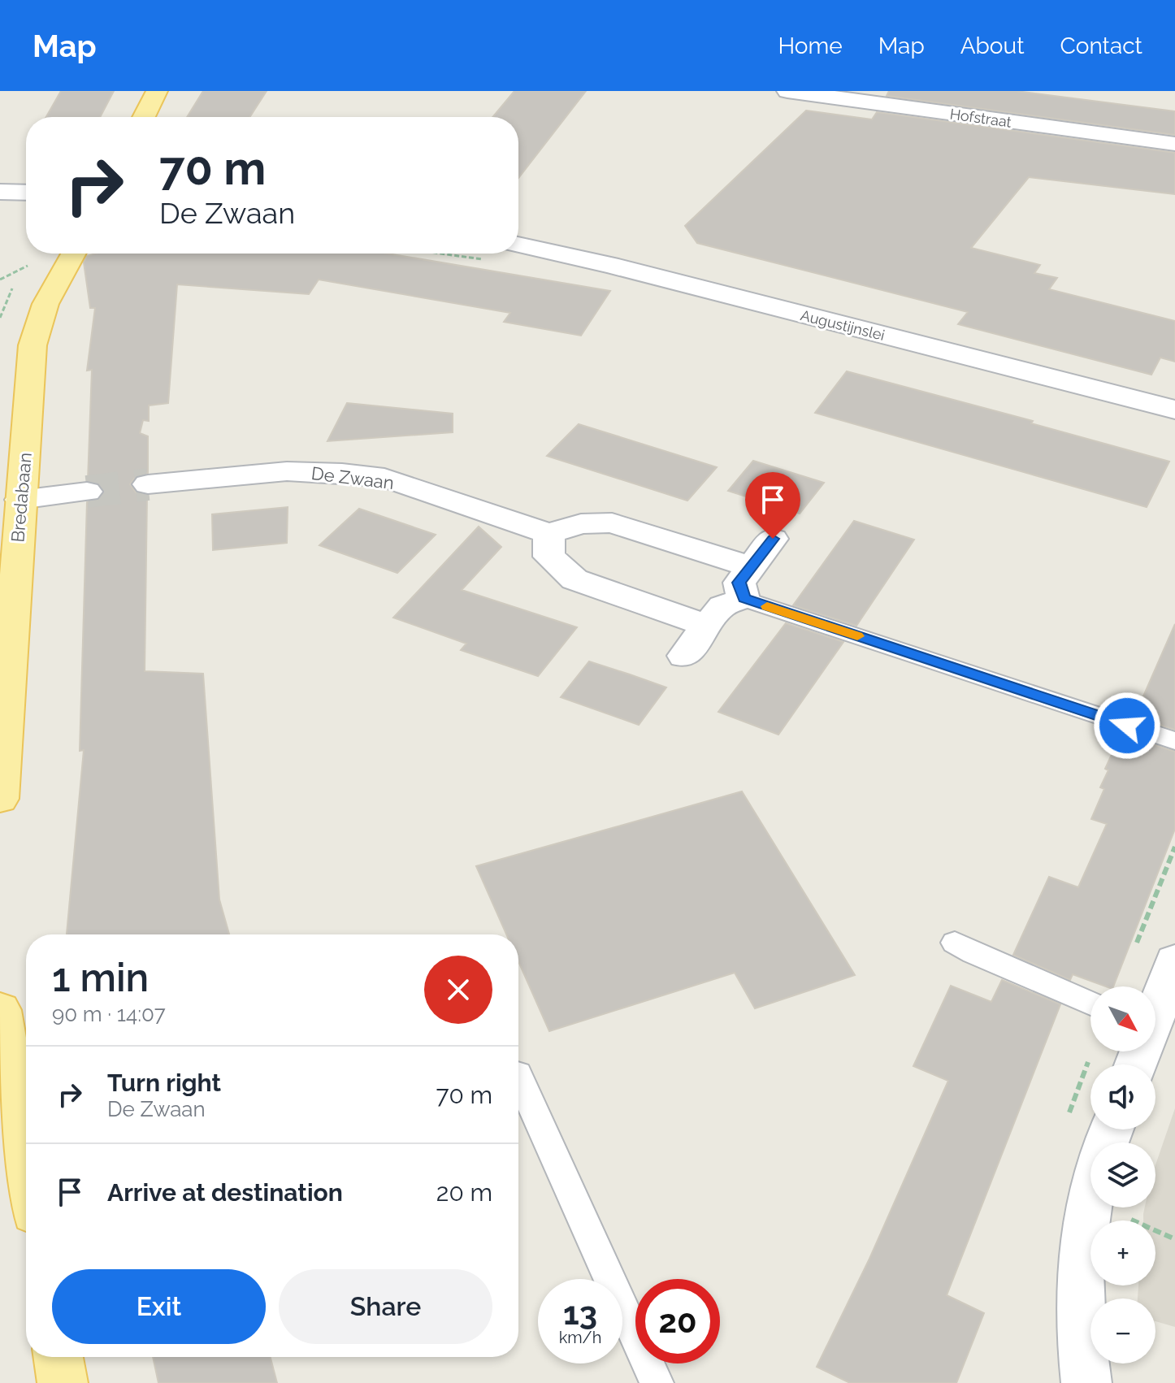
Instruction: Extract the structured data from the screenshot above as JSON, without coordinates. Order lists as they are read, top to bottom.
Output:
{
  "streets": {
    "main road": ["Bredabaan"],
    "street": ["Hofstraat", "Augustijnslei", "De Zwaan"]
  },
  "north": "bottom right",
  "page": {
    "header": "Map",
    "nav": [
      "Home",
      "Map",
      "About",
      "Contact"
    ],
    "turn": ["70 m", "De Zwaan"],
    "heading": ["1 min", "90 m · 14:07"],
    "map_buttons": ["+", "−"],
    "list": [
      {
        "name": "Turn right",
        "note": "De Zwaan",
        "value": "70 m"
      },
      {
        "name": "Arrive at destination",
        "value": "20 m"
      }
    ],
    "buttons": ["Exit", "Share"],
    "speed": "13 km/h",
    "limit": "20"
  }
}
